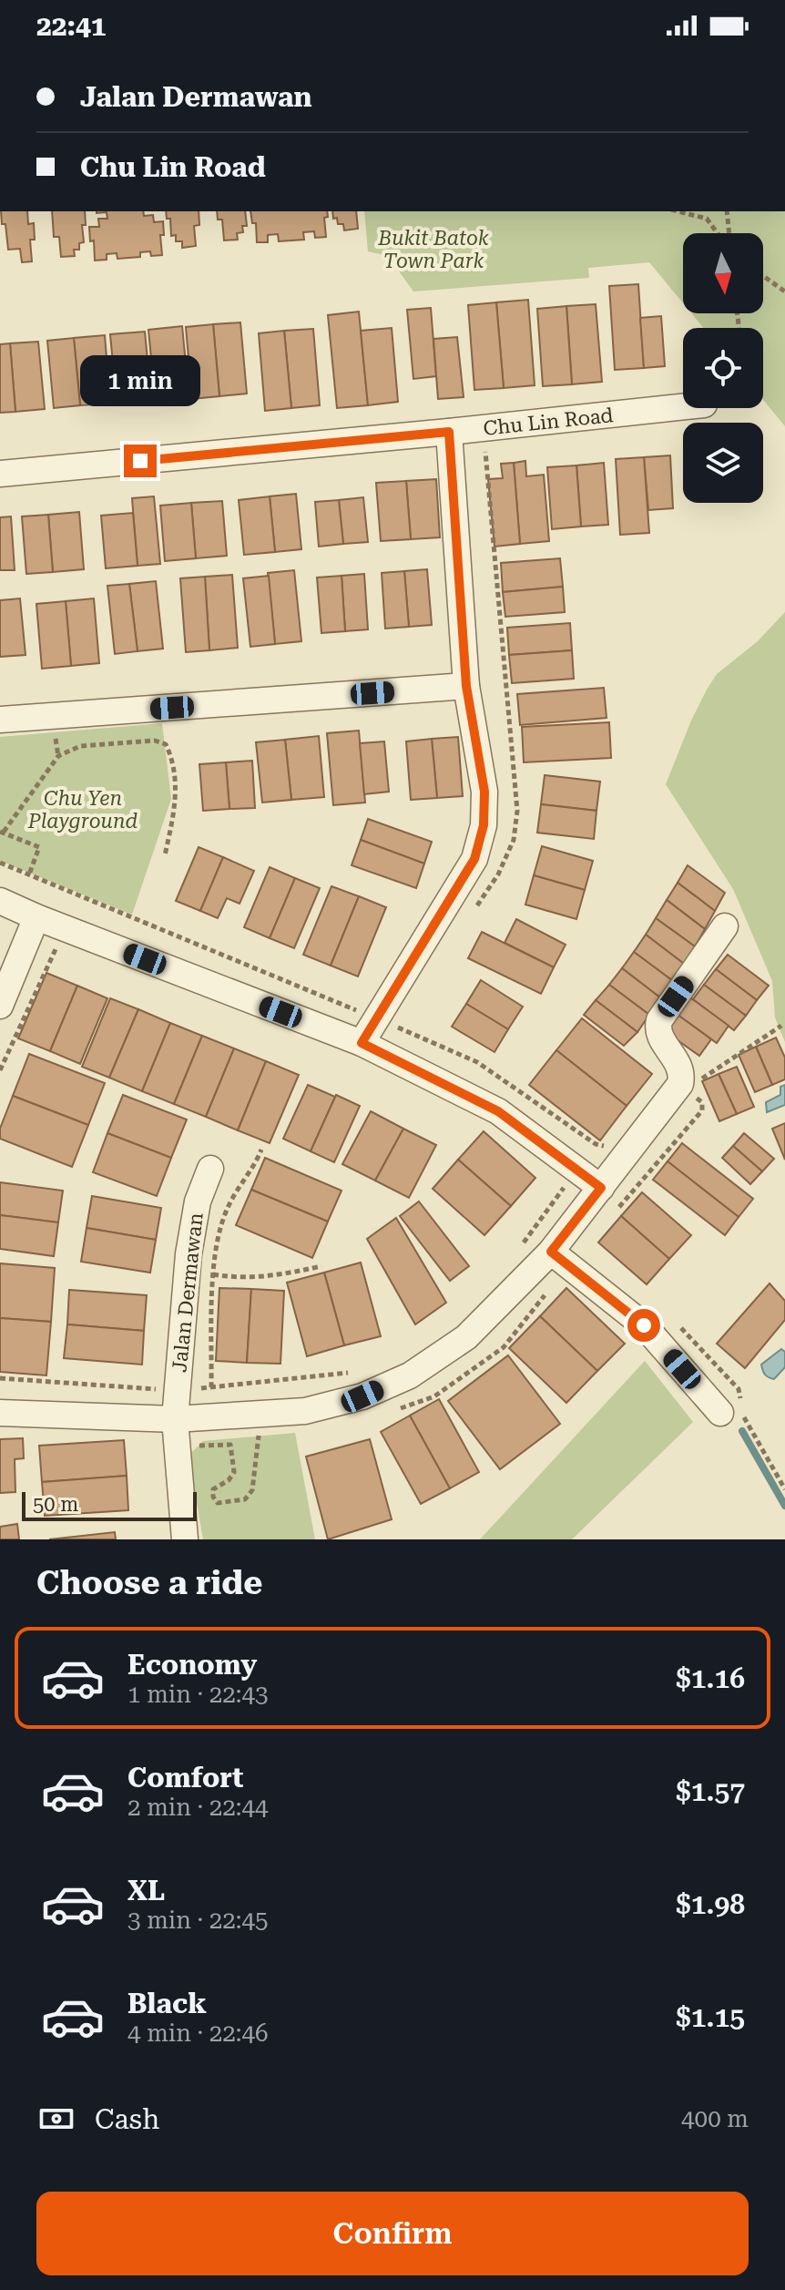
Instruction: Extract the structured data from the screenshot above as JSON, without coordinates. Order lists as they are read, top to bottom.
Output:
{
  "streets": {
    "street": ["Chu Lin Road", "Jalan Dermawan"]
  },
  "parks": ["Bukit Batok Town Park", "Chu Yen Playground"],
  "scale_bar": "50 m",
  "north": "bottom",
  "page": {
    "status": "22:41",
    "banner": ["Jalan Dermawan", "Chu Lin Road"],
    "bubble": "1 min",
    "scale": "50 m",
    "heading": "Choose a ride",
    "list": [
      {
        "name": "Economy",
        "note": "1 min · 22:43",
        "value": "$1.16"
      },
      {
        "name": "Comfort",
        "note": "2 min · 22:44",
        "value": "$1.57"
      },
      {
        "name": "XL",
        "note": "3 min · 22:45",
        "value": "$1.98"
      },
      {
        "name": "Black",
        "note": "4 min · 22:46",
        "value": "$1.15"
      }
    ],
    "pay": ["Cash", "400 m"],
    "buttons": "Confirm"
  }
}
